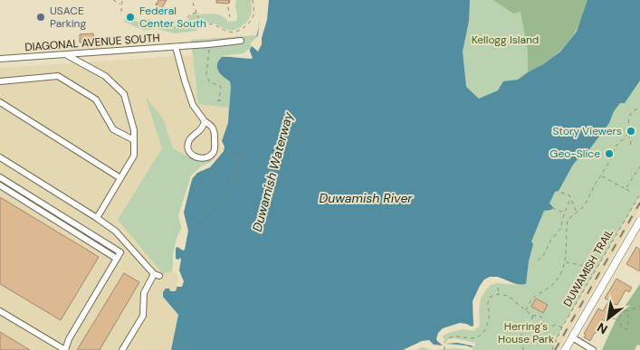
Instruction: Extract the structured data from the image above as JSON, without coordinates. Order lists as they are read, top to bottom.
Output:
{
  "streets": {
    "street": ["DIAGONAL AVENUE SOUTH"],
    "path": ["DUWAMISH TRAIL"]
  },
  "water": ["Duwamish Waterway", "Duwamish River"],
  "parks": ["Kellogg Island", "Herring's House Park"],
  "places": [
    "USACE Parking",
    "Federal Center South",
    "Story Viewers",
    "Geo-Slice"
  ],
  "north": "bottom left"
}
